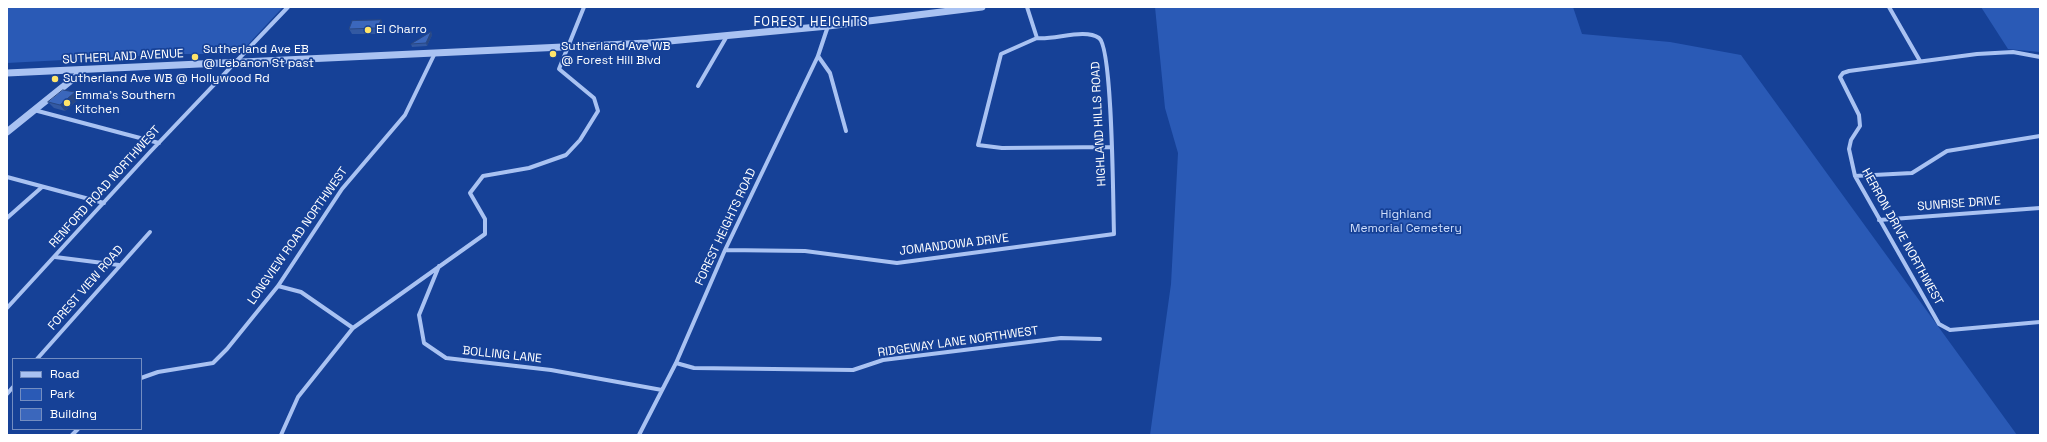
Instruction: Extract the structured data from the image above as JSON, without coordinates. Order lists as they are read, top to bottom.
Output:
{
  "streets": {
    "street": [
      "SUTHERLAND AVENUE",
      "HIGHLAND HILLS ROAD",
      "RENFORD ROAD NORTHWEST",
      "SUNRISE DRIVE",
      "FOREST HEIGHTS ROAD",
      "LONGVIEW ROAD NORTHWEST",
      "HERRON DRIVE NORTHWEST",
      "JOMANDOWA DRIVE",
      "FOREST VIEW ROAD",
      "RIDGEWAY LANE NORTHWEST",
      "BOLLING LANE"
    ]
  },
  "crossings": [
    ["SUTHERLAND AVENUE", "RENFORD ROAD NORTHWEST"],
    ["SUTHERLAND AVENUE", "FOREST HEIGHTS ROAD"],
    ["SUTHERLAND AVENUE", "LONGVIEW ROAD NORTHWEST"],
    ["HIGHLAND HILLS ROAD", "JOMANDOWA DRIVE"],
    ["SUNRISE DRIVE", "HERRON DRIVE NORTHWEST"],
    ["FOREST HEIGHTS ROAD", "JOMANDOWA DRIVE"],
    ["FOREST HEIGHTS ROAD", "RIDGEWAY LANE NORTHWEST"],
    ["FOREST HEIGHTS ROAD", "BOLLING LANE"]
  ],
  "districts": ["FOREST HEIGHTS"],
  "parks": ["Highland Memorial Cemetery"],
  "places": [
    "El Charro",
    "Sutherland Ave WB @ Forest Hill Blvd",
    "Sutherland Ave EB @ Lebanon St past",
    "Sutherland Ave WB @ Hollywood Rd",
    "Emma's Southern Kitchen"
  ],
  "legend": ["Road", "Park", "Building"]
}
